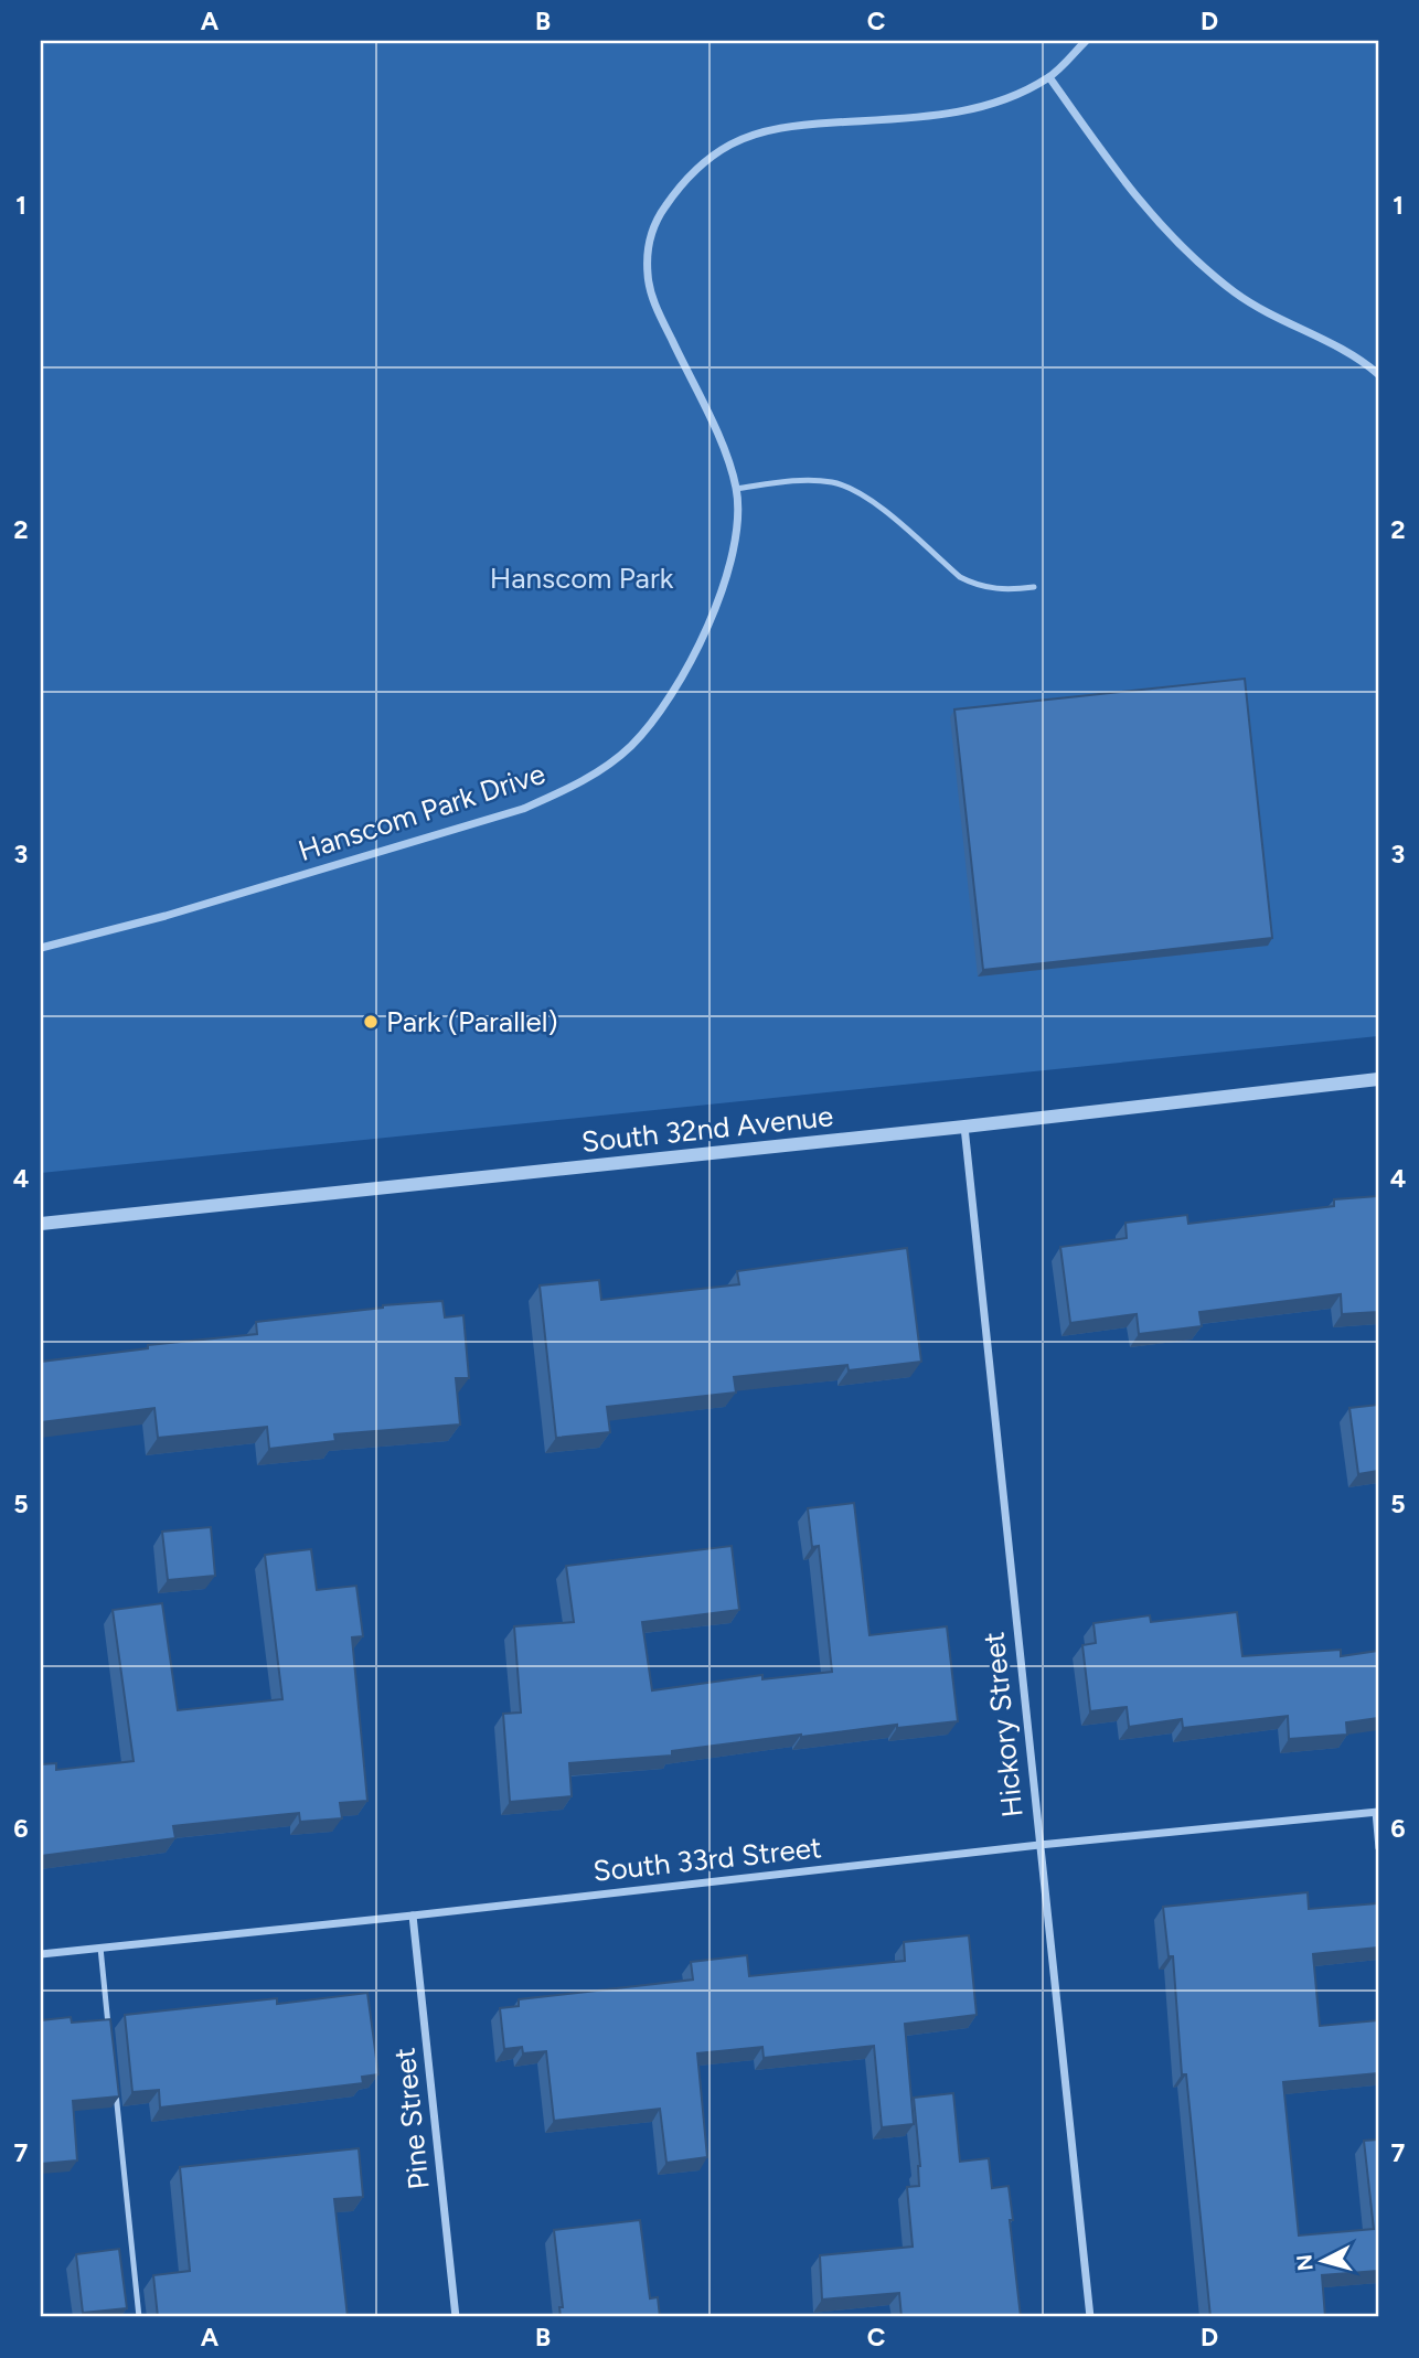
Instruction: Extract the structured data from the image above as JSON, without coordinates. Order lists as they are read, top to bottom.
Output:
{
  "streets": {
    "street": [
      "Hanscom Park Drive",
      "South 32nd Avenue",
      "Hickory Street",
      "South 33rd Street",
      "Pine Street"
    ]
  },
  "crossings": [
    ["South 32nd Avenue", "Hickory Street"],
    ["Hickory Street", "South 33rd Street"],
    ["South 33rd Street", "Pine Street"]
  ],
  "parks": ["Hanscom Park"],
  "places": ["Park (Parallel)"],
  "north": "left",
  "grid": {
    "columns": [
      "A",
      "B",
      "C",
      "D"
    ],
    "rows": [
      "1",
      "2",
      "3",
      "4",
      "5",
      "6",
      "7"
    ]
  }
}
